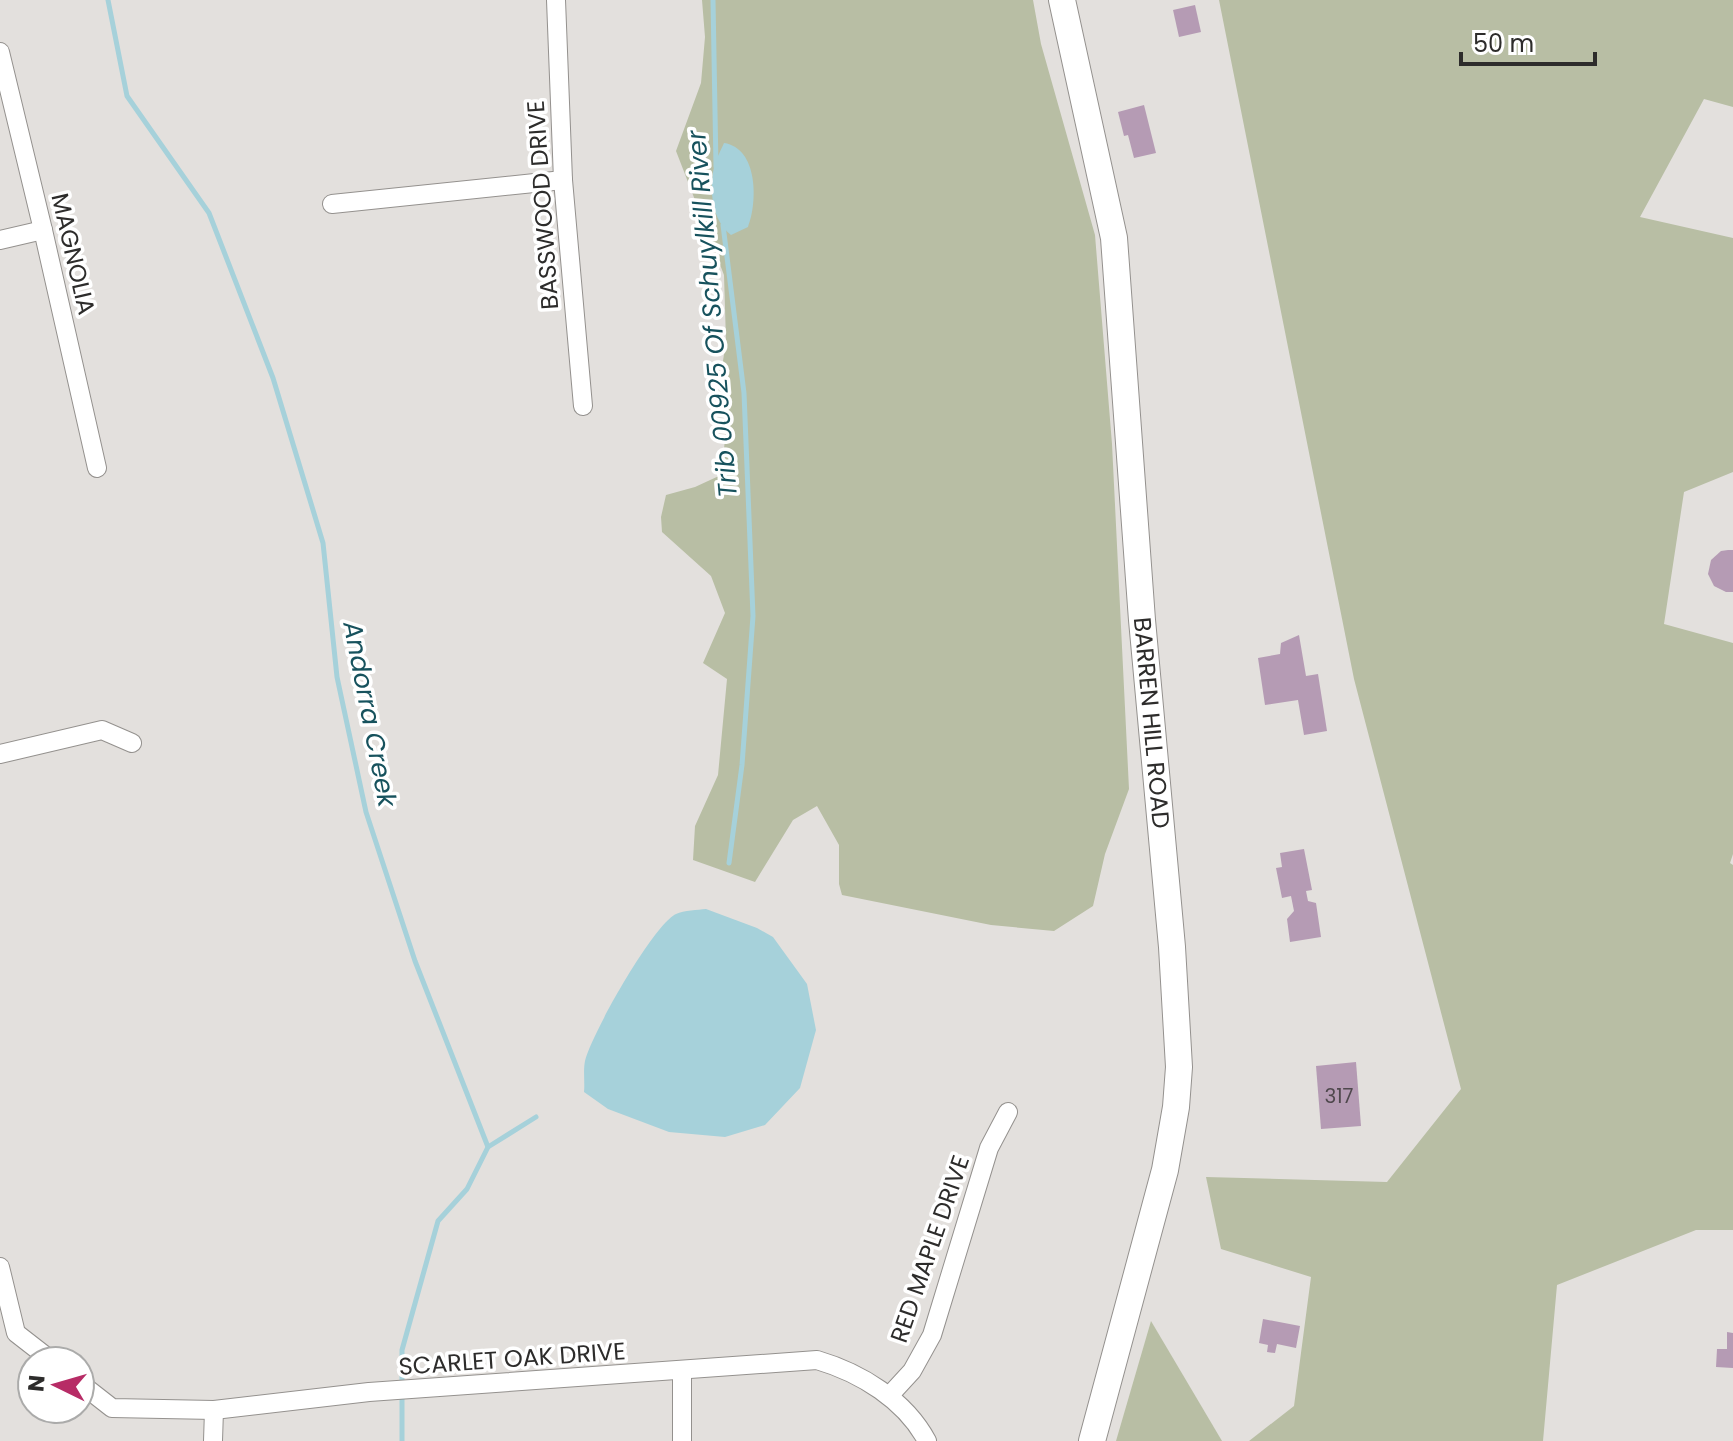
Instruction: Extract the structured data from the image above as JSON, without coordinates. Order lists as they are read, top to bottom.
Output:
{
  "streets": {
    "street": [
      "BASSWOOD DRIVE",
      "MAGNOLIA",
      "BARREN HILL ROAD",
      "RED MAPLE DRIVE",
      "SCARLET OAK DRIVE"
    ]
  },
  "crossings": [
    ["RED MAPLE DRIVE", "SCARLET OAK DRIVE"]
  ],
  "water": ["Trib 00925 Of Schuylkill River", "Andorra Creek"],
  "house_numbers": ["317"],
  "scale_bar": "50 m",
  "north": "left"
}
